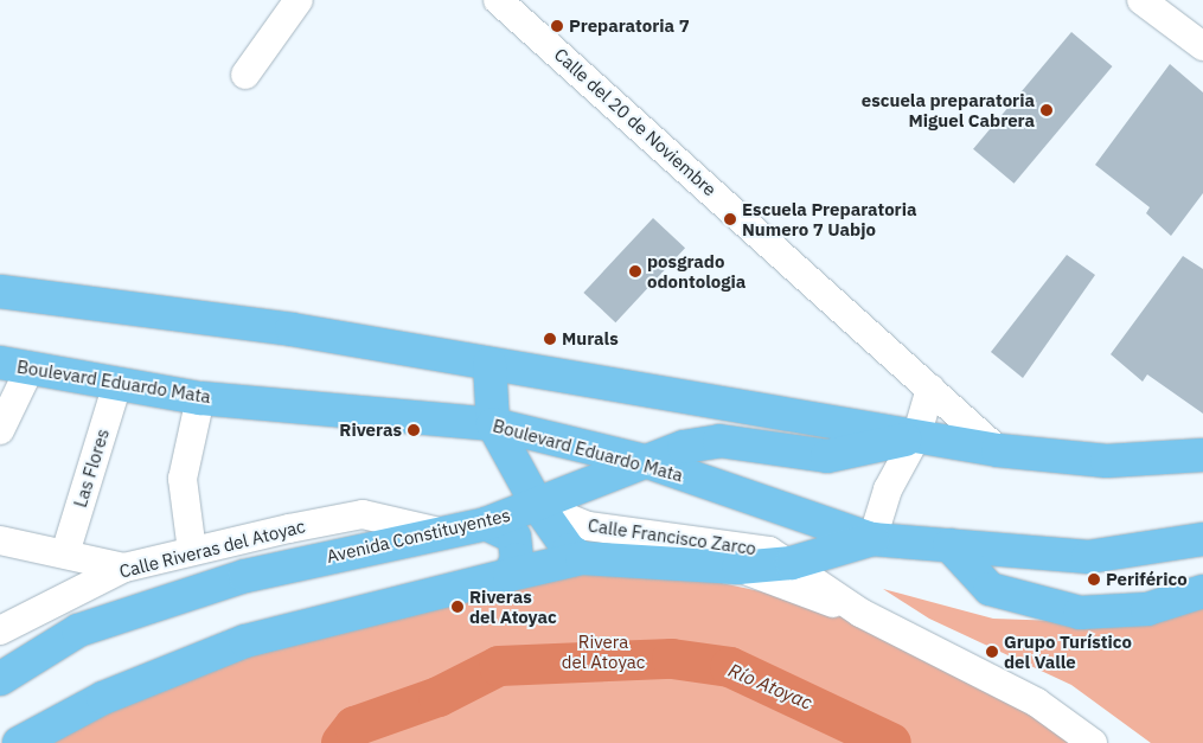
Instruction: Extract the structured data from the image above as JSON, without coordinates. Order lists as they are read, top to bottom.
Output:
{
  "streets": {
    "main road": ["Boulevard Eduardo Mata", "Avenida Constituyentes"],
    "street": [
      "Calle del 20 de Noviembre",
      "Las Flores",
      "Calle Francisco Zarco",
      "Calle Riveras del Atoyac"
    ]
  },
  "crossings": [
    ["Boulevard Eduardo Mata", "Las Flores"],
    ["Boulevard Eduardo Mata", "Avenida Constituyentes"],
    ["Avenida Constituyentes", "Calle Francisco Zarco"],
    ["Avenida Constituyentes", "Calle Riveras del Atoyac"]
  ],
  "water": ["Río Atoyac"],
  "parks": ["Rivera del Atoyac"],
  "places": [
    "Preparatoria 7",
    "escuela preparatoria Miguel Cabrera",
    "Escuela Preparatoria Numero 7 Uabjo",
    "posgrado odontologia",
    "Murals",
    "Riveras",
    "Periférico",
    "Riveras del Atoyac",
    "Grupo Turístico del Valle"
  ]
}
